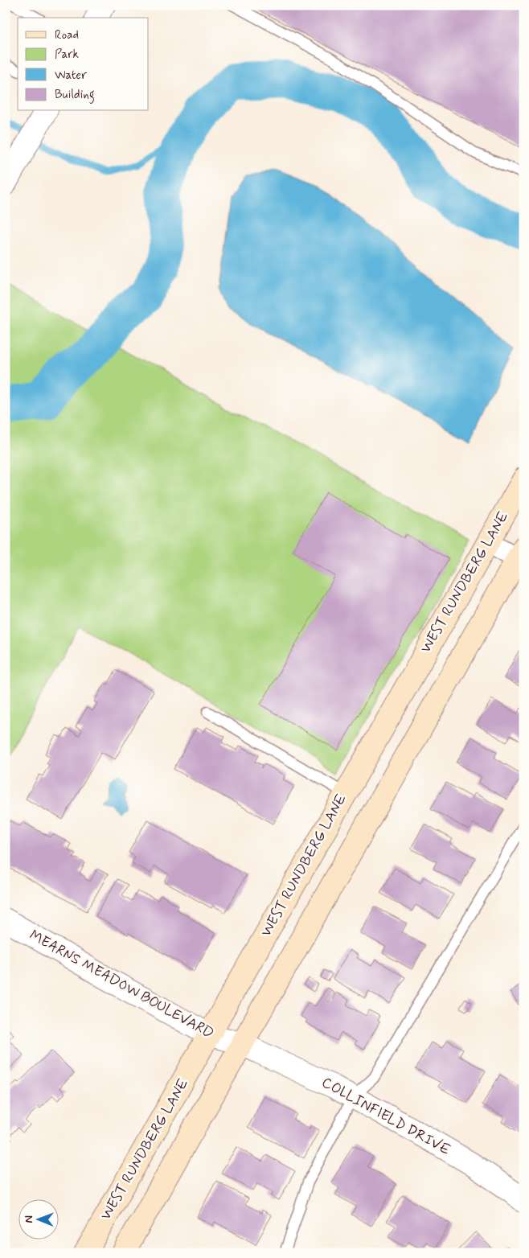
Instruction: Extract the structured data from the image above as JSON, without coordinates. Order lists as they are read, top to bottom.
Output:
{
  "streets": {
    "main road": ["WEST RUNDBERG LANE"],
    "street": ["MEARNS MEADOW BOULEVARD", "COLLINFIELD DRIVE"]
  },
  "crossings": [
    ["WEST RUNDBERG LANE", "MEARNS MEADOW BOULEVARD"],
    ["MEARNS MEADOW BOULEVARD", "COLLINFIELD DRIVE"]
  ],
  "legend": [
    "Road",
    "Park",
    "Water",
    "Building"
  ],
  "north": "left"
}
